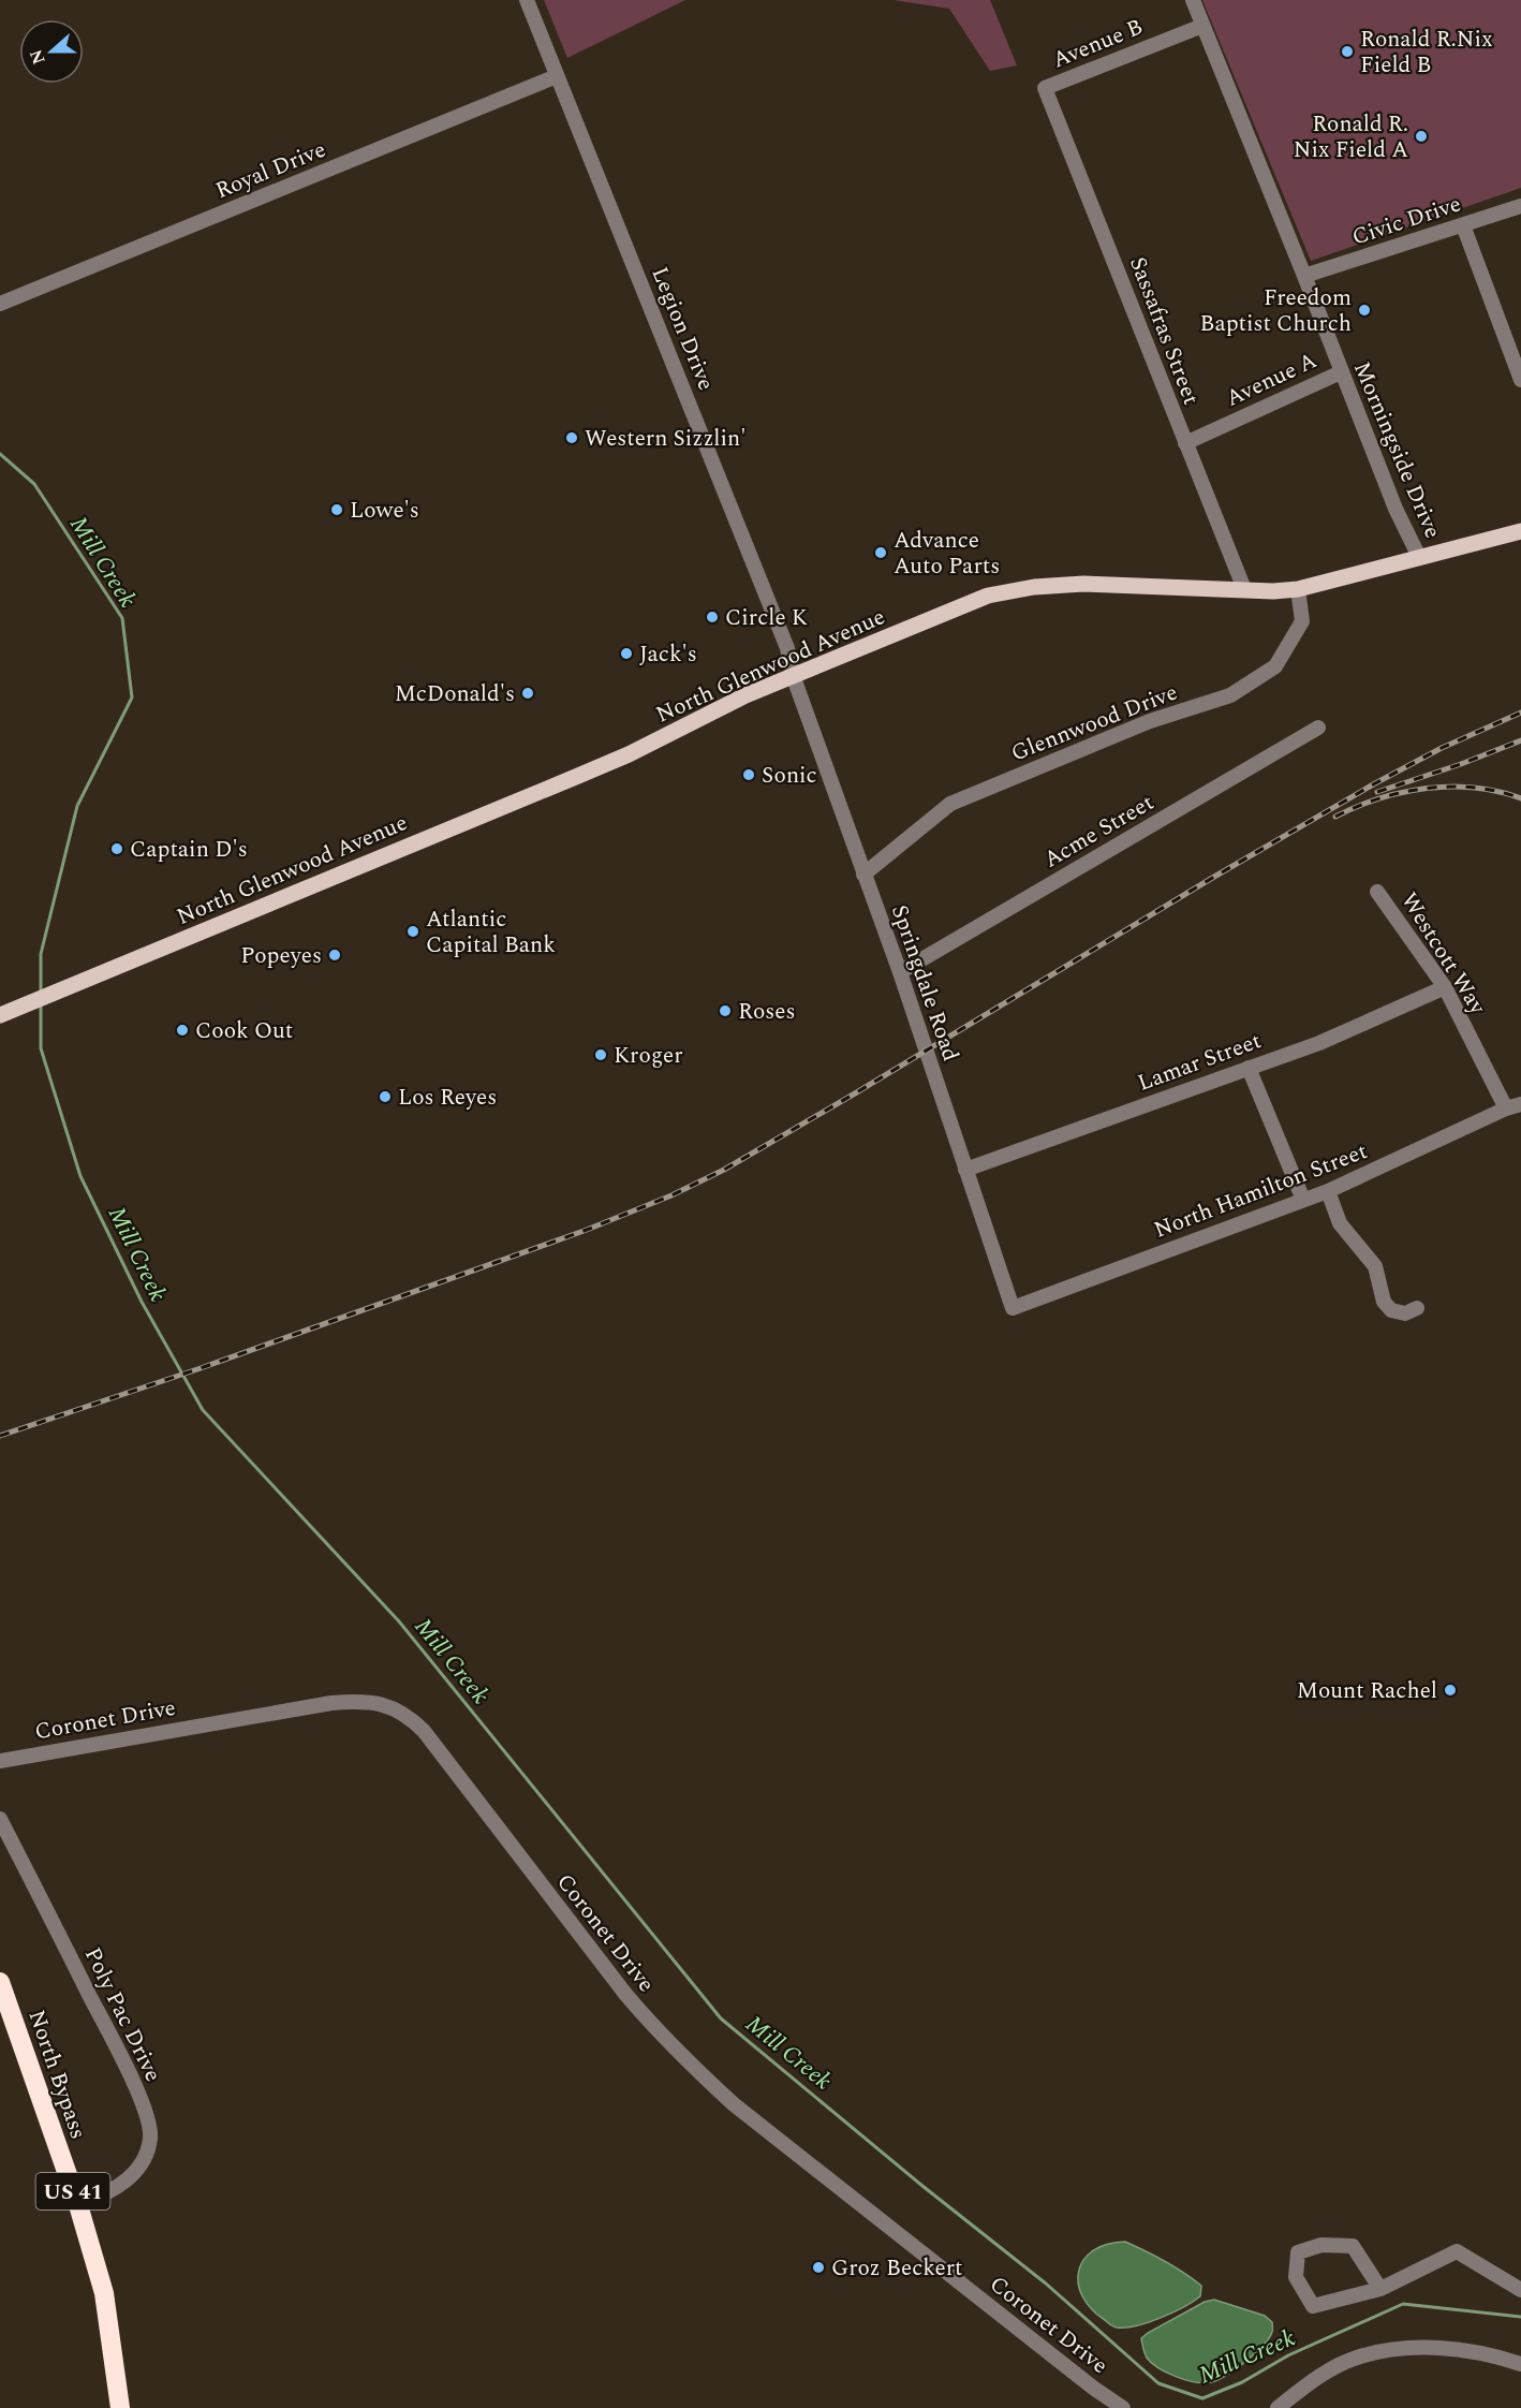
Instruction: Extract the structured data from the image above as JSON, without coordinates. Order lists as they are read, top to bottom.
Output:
{
  "streets": {
    "highway": ["North Bypass", "US 41"],
    "main road": ["North Glenwood Avenue"],
    "street": [
      "Avenue B",
      "Royal Drive",
      "Civic Drive",
      "Legion Drive",
      "Sassafras Street",
      "Avenue A",
      "Morningside Drive",
      "Glennwood Drive",
      "Acme Street",
      "Westcott Way",
      "Springdale Road",
      "Lamar Street",
      "North Hamilton Street",
      "Coronet Drive",
      "Poly Pac Drive"
    ]
  },
  "crossings": [
    ["Avenue B", "Sassafras Street"],
    ["Avenue B", "Morningside Drive"],
    ["Royal Drive", "Legion Drive"],
    ["Civic Drive", "Morningside Drive"],
    ["Legion Drive", "North Glenwood Avenue"],
    ["Legion Drive", "Springdale Road"],
    ["Sassafras Street", "Avenue A"],
    ["Sassafras Street", "North Glenwood Avenue"],
    ["Avenue A", "Morningside Drive"],
    ["Morningside Drive", "North Glenwood Avenue"],
    ["North Glenwood Avenue", "Glennwood Drive"],
    ["North Glenwood Avenue", "Springdale Road"],
    ["Glennwood Drive", "Springdale Road"],
    ["Acme Street", "Springdale Road"],
    ["Westcott Way", "Lamar Street"],
    ["Westcott Way", "North Hamilton Street"],
    ["Springdale Road", "Lamar Street"],
    ["Springdale Road", "North Hamilton Street"],
    ["Poly Pac Drive", "North Bypass"]
  ],
  "water": ["Mill Creek"],
  "places": [
    "Ronald R.Nix Field B",
    "Ronald R. Nix Field A",
    "Freedom Baptist Church",
    "Western Sizzlin'",
    "Lowe's",
    "Advance Auto Parts",
    "Circle K",
    "Jack's",
    "McDonald's",
    "Sonic",
    "Captain D's",
    "Atlantic Capital Bank",
    "Popeyes",
    "Roses",
    "Cook Out",
    "Kroger",
    "Los Reyes",
    "Mount Rachel",
    "Groz Beckert"
  ],
  "north": "left"
}
